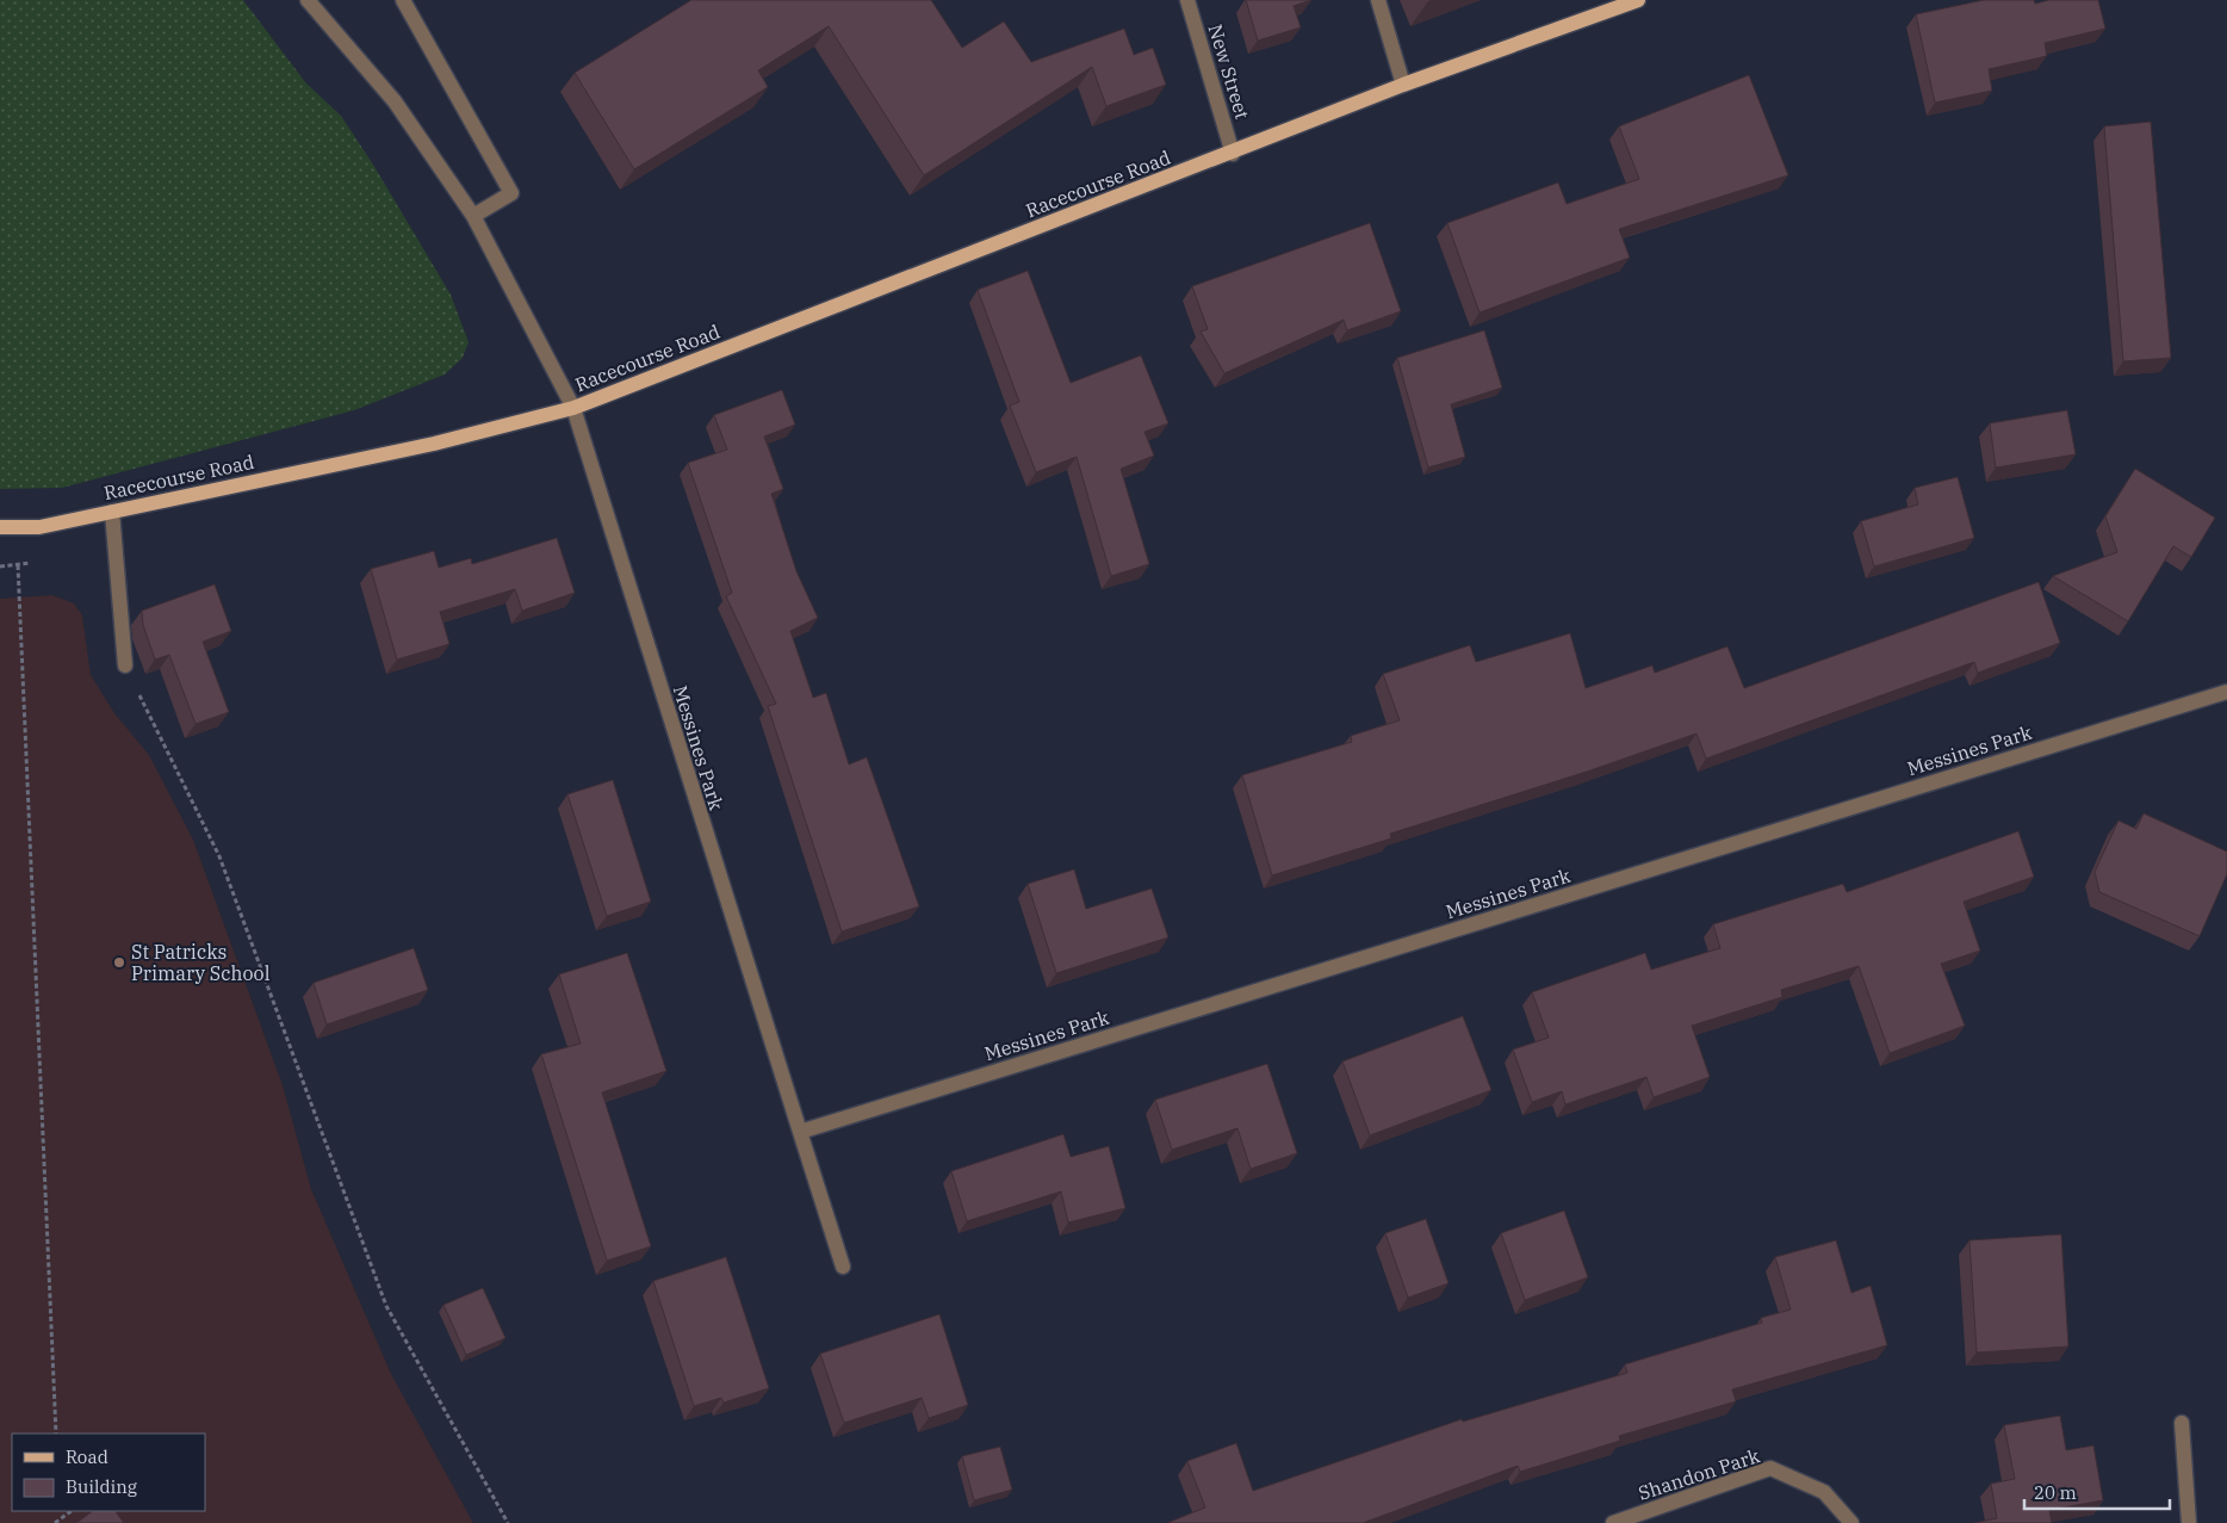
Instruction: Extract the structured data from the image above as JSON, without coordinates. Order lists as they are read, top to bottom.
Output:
{
  "streets": {
    "main road": ["Racecourse Road"],
    "street": ["New Street", "Messines Park", "Shandon Park"]
  },
  "crossings": [
    ["New Street", "Racecourse Road"],
    ["Racecourse Road", "Messines Park"]
  ],
  "places": ["St Patricks Primary School"],
  "legend": ["Road", "Building"],
  "scale_bar": "20 m"
}
